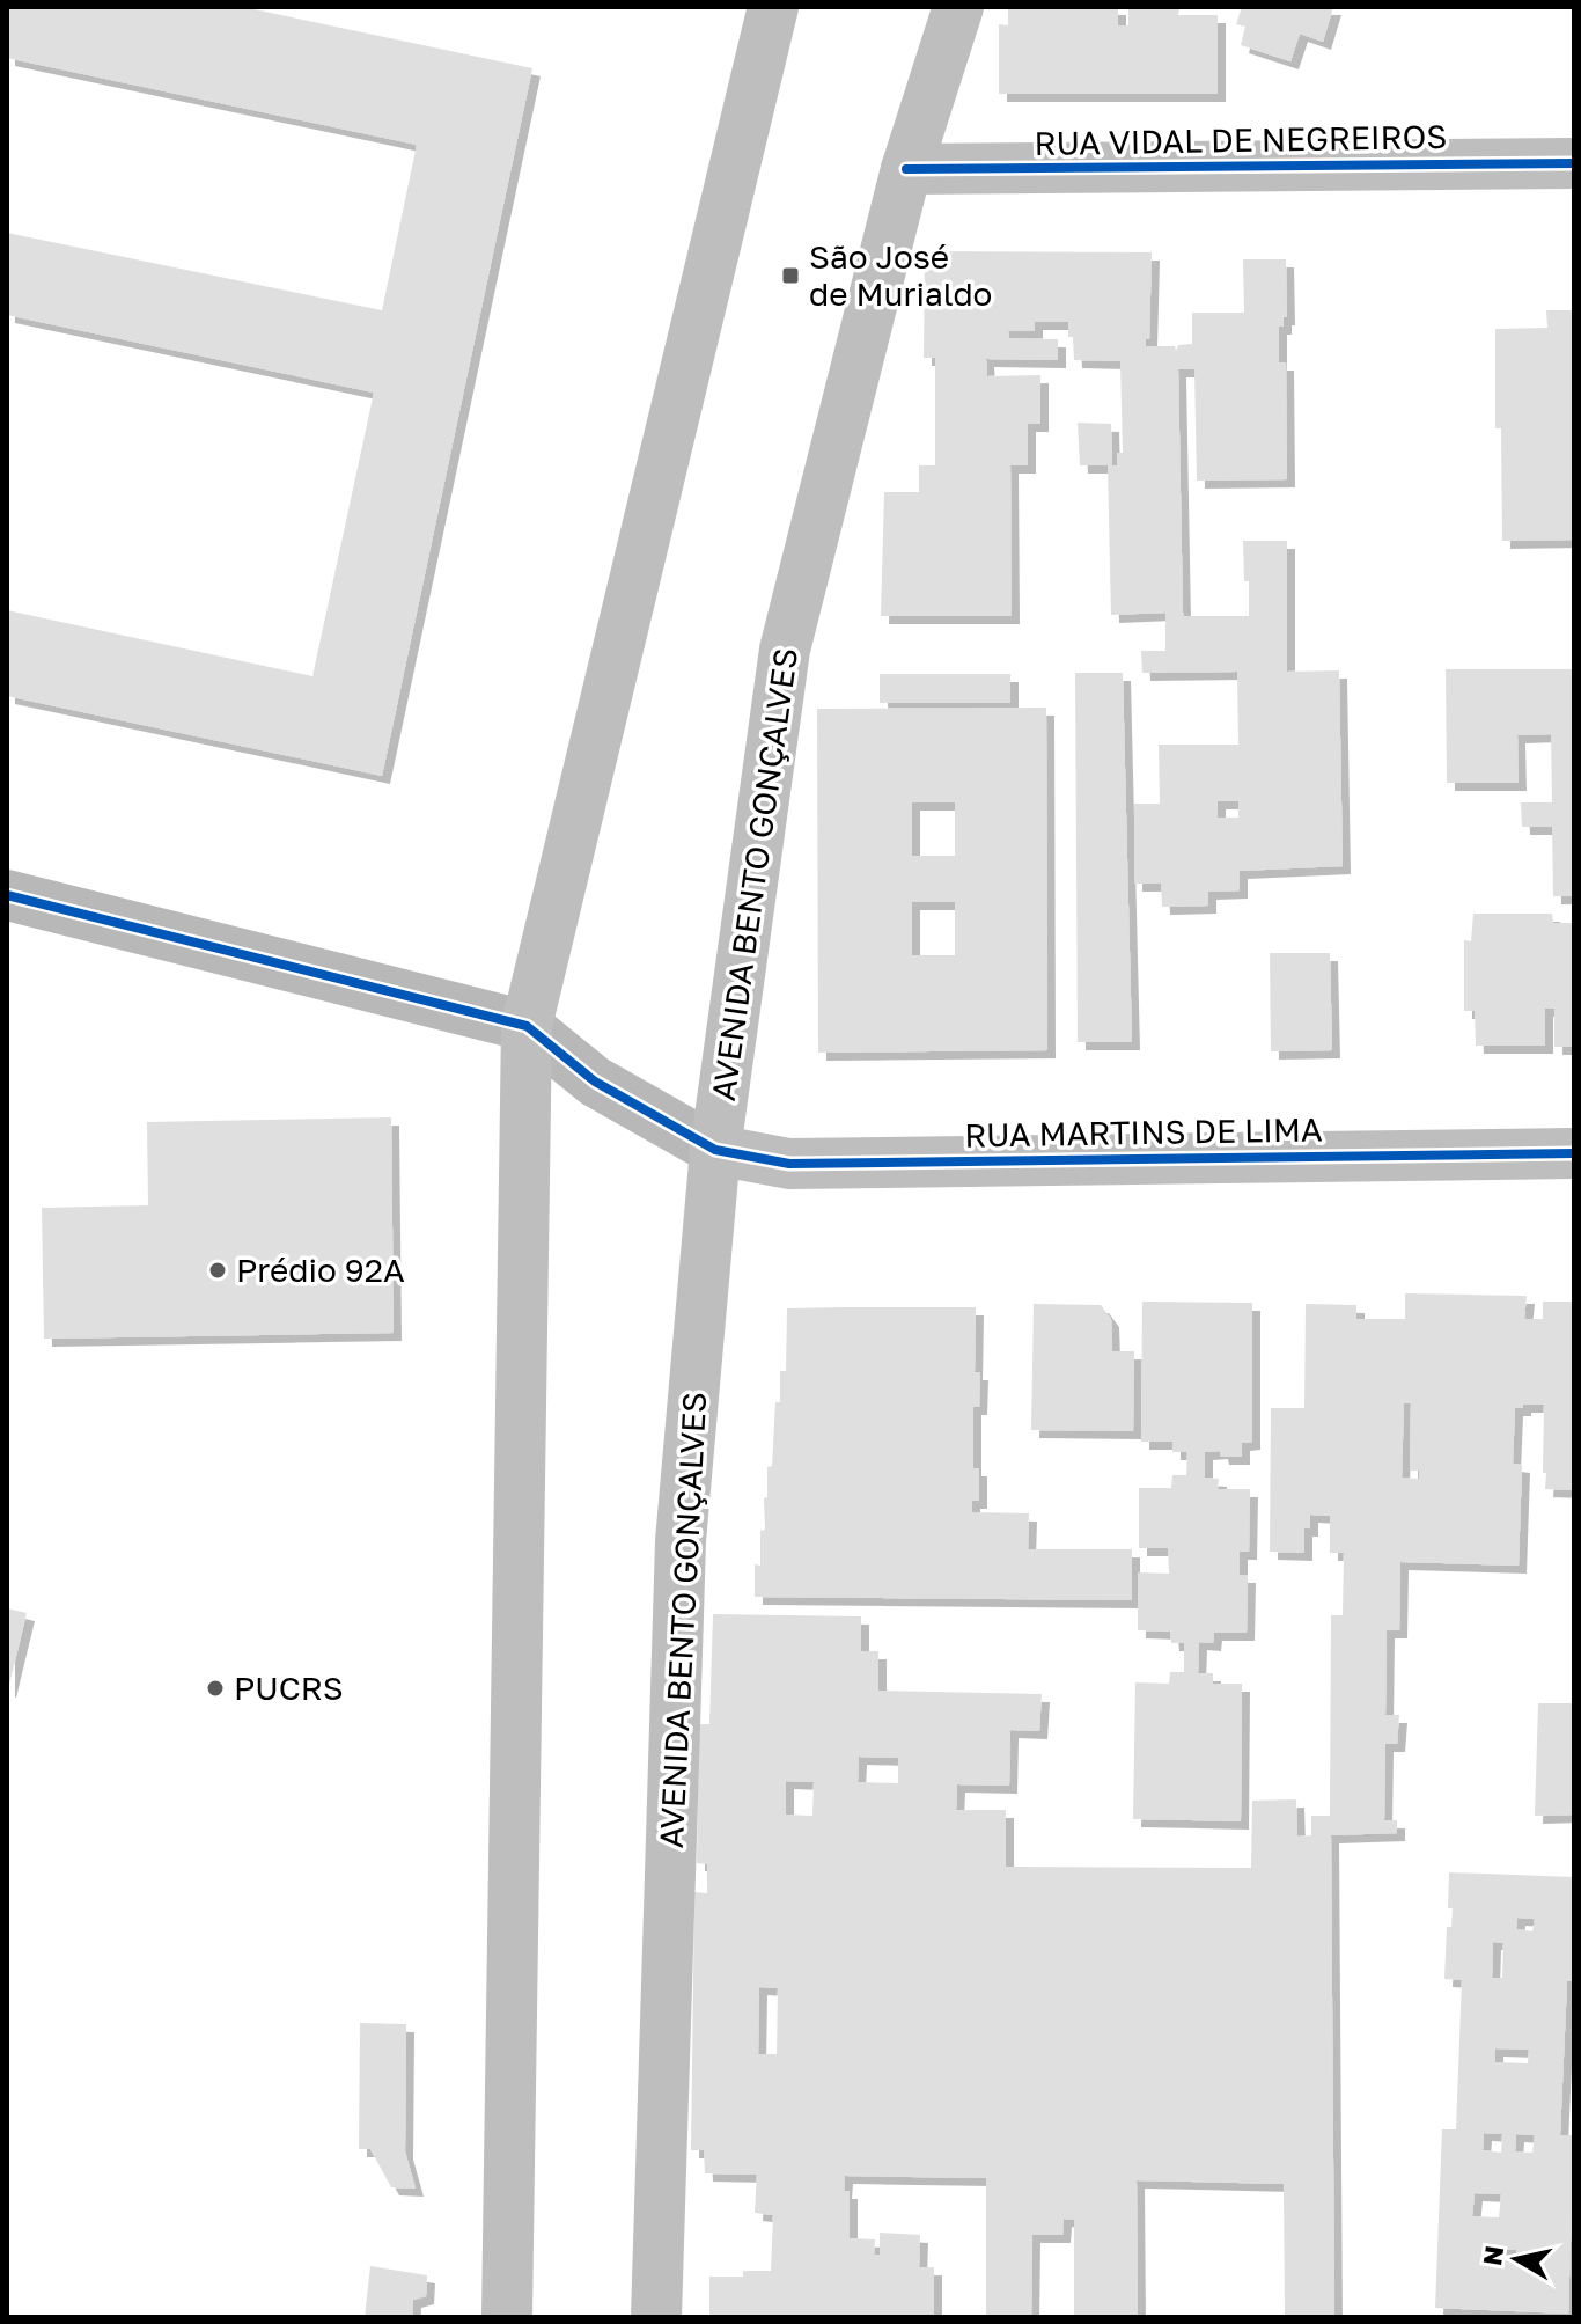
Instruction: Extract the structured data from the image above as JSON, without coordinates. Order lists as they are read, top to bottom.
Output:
{
  "streets": {
    "main road": ["RUA VIDAL DE NEGREIROS", "AVENIDA BENTO GONÇALVES", "RUA MARTINS DE LIMA"]
  },
  "crossings": [
    ["RUA VIDAL DE NEGREIROS", "AVENIDA BENTO GONÇALVES"],
    ["AVENIDA BENTO GONÇALVES", "RUA MARTINS DE LIMA"]
  ],
  "places": {
    "transit": ["São José de Murialdo"],
    "other": ["Prédio 92A", "PUCRS"]
  },
  "north": "left"
}
